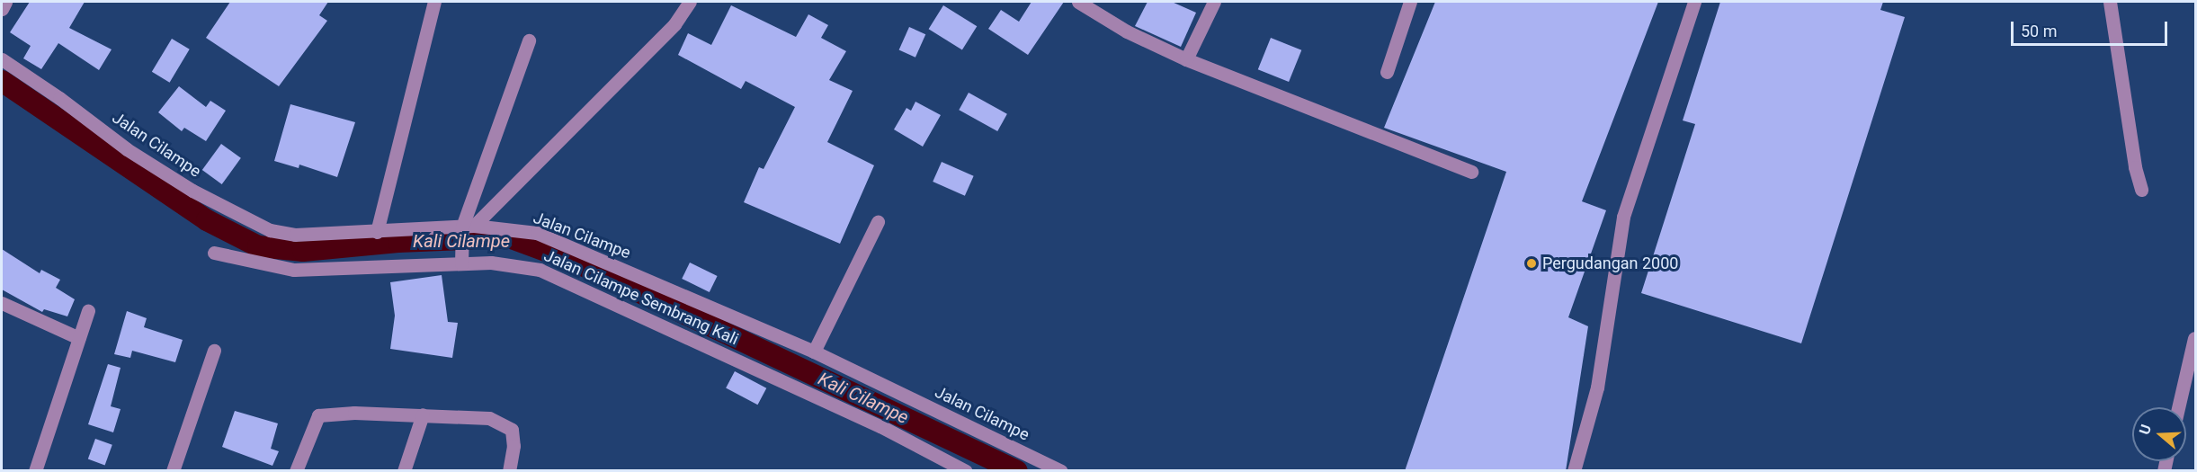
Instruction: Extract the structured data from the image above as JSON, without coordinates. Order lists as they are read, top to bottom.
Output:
{
  "streets": {
    "street": ["Jalan Cilampe", "Jalan Cilampe Sembrang Kali"]
  },
  "water": ["Kali Cilampe"],
  "places": ["Pergudangan 2000"],
  "scale_bar": "50 m",
  "north": "left"
}
